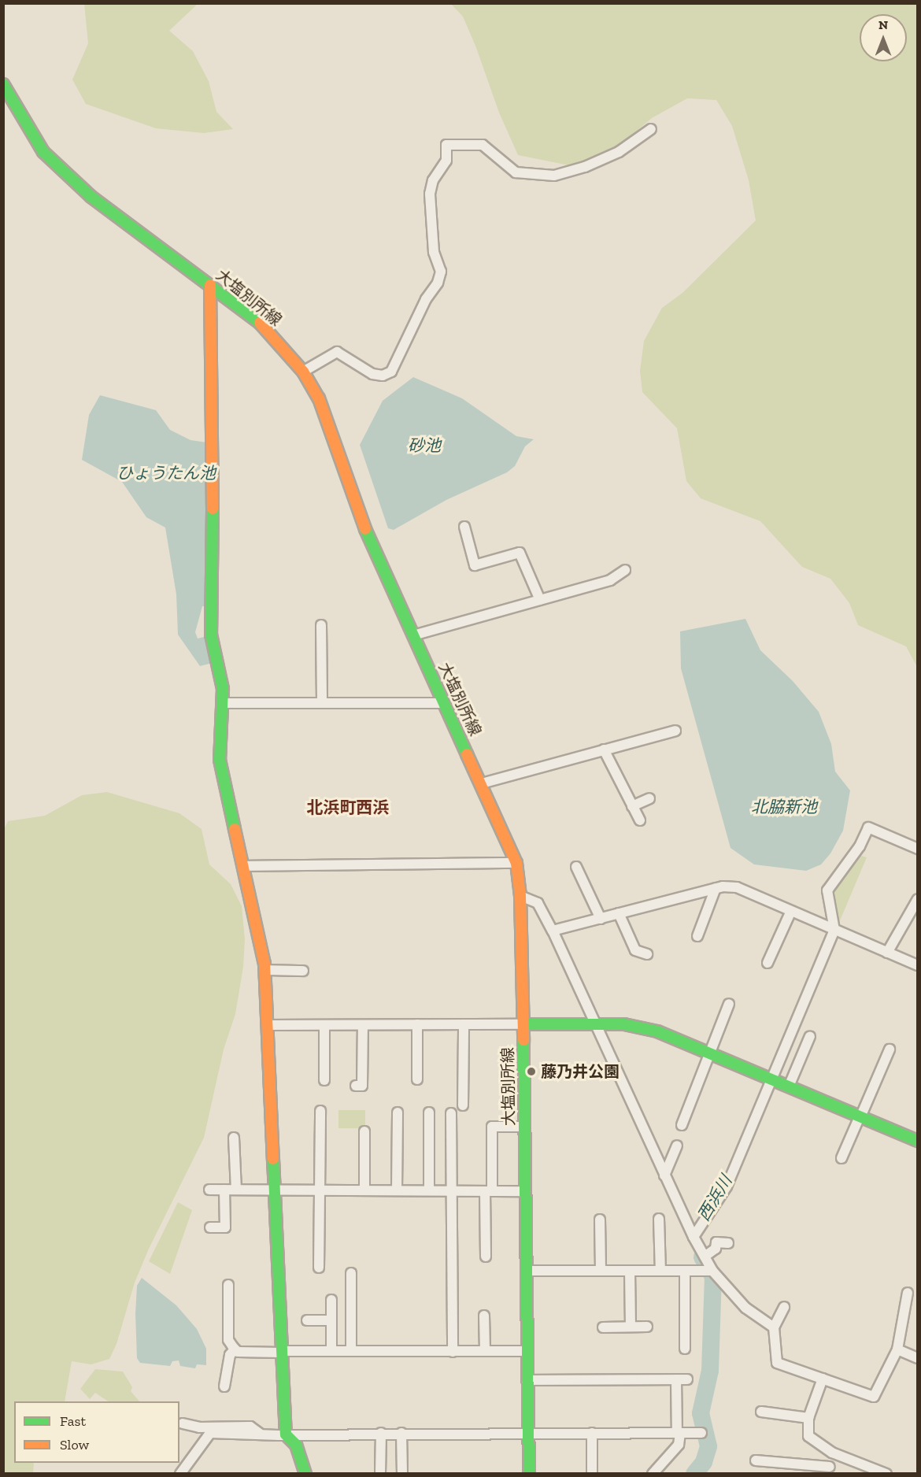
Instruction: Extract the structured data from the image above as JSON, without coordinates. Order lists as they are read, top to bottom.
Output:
{
  "streets": {
    "street": ["大塩別所線"]
  },
  "districts": ["北浜町西浜"],
  "water": [
    "砂池",
    "ひょうたん池",
    "北脇新池",
    "西浜川"
  ],
  "places": ["藤乃井公園"],
  "legend": ["Fast", "Slow"],
  "north": "top"
}
